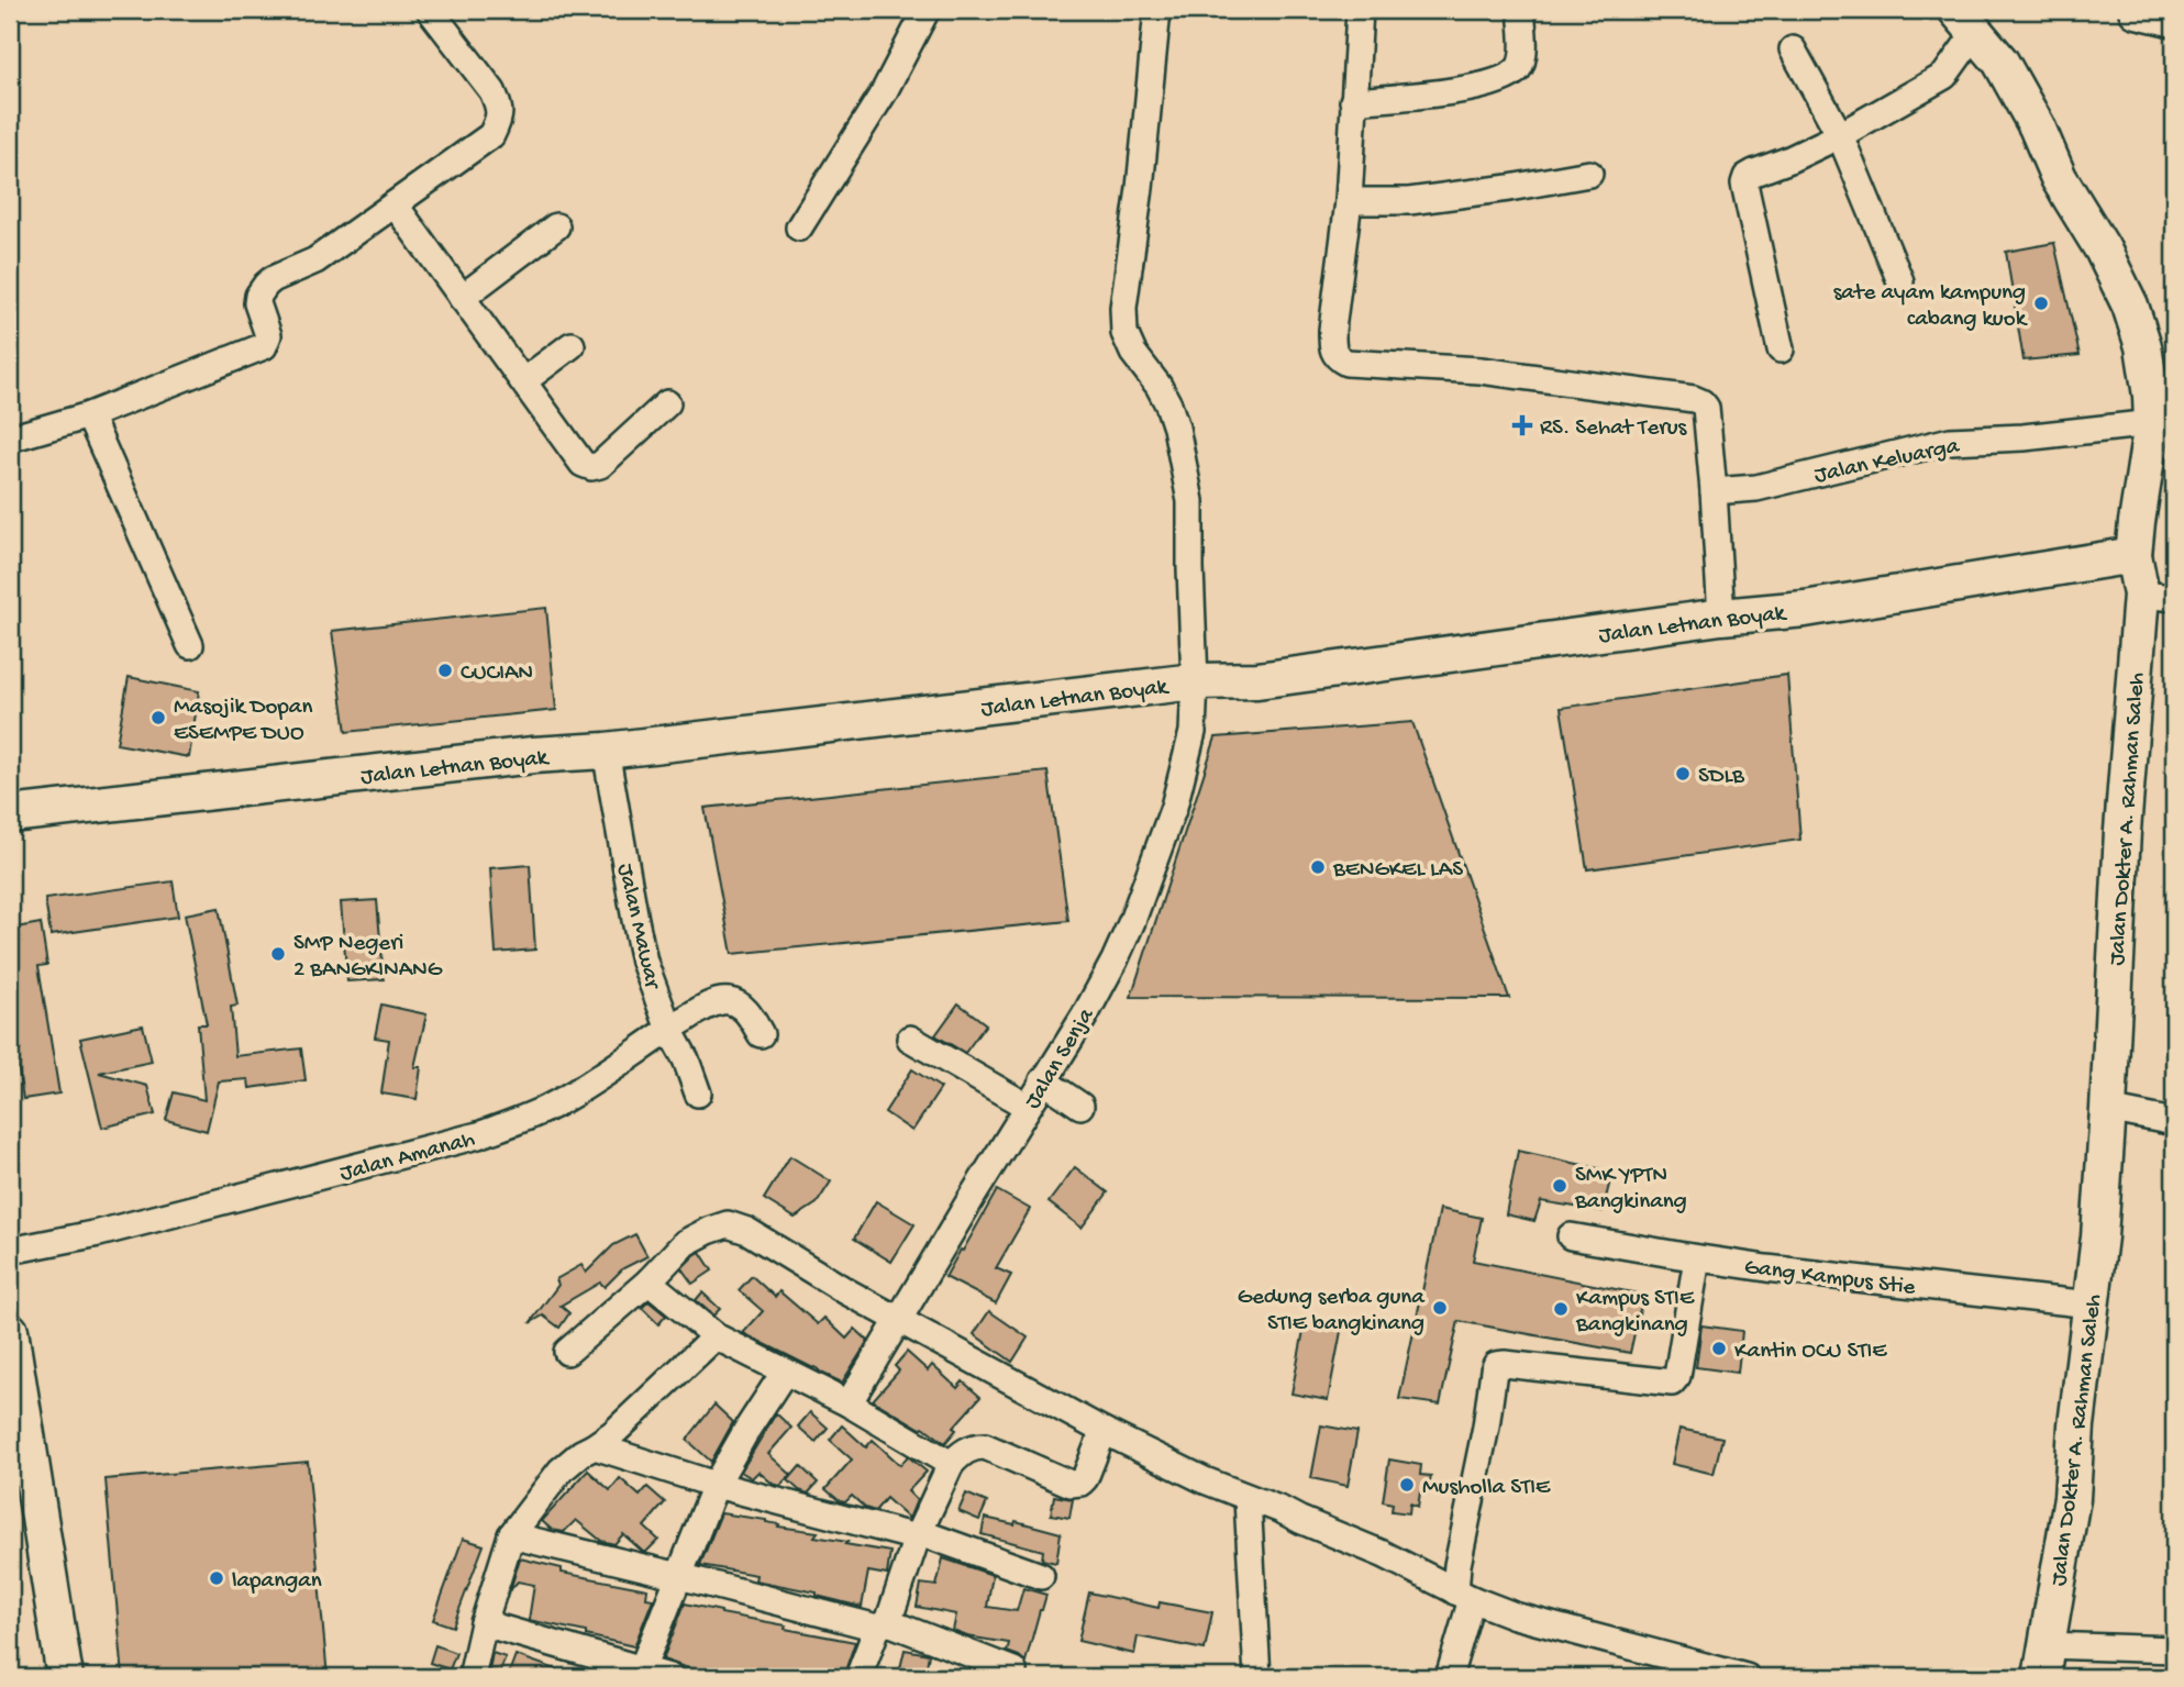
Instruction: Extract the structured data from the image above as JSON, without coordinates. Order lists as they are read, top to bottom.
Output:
{
  "streets": {
    "street": [
      "Jalan Keluarga",
      "Jalan Letnan Boyak",
      "Jalan Dokter A. Rahman Saleh",
      "Jalan Mawar",
      "Jalan Senja",
      "Jalan Amanah",
      "Gang Kampus Stie"
    ]
  },
  "crossings": [
    ["Jalan Keluarga", "Jalan Dokter A. Rahman Saleh"],
    ["Jalan Letnan Boyak", "Jalan Dokter A. Rahman Saleh"],
    ["Jalan Letnan Boyak", "Jalan Mawar"],
    ["Jalan Letnan Boyak", "Jalan Senja"],
    ["Jalan Dokter A. Rahman Saleh", "Gang Kampus Stie"],
    ["Jalan Mawar", "Jalan Amanah"]
  ],
  "places": {
    "other": [
      "sate ayam kampung cabang kuok",
      "CUCIAN",
      "Masojik Dopan ESEMPE DUO",
      "SDLB",
      "BENGKEL LAS",
      "SMP Negeri 2 BANGKINANG",
      "SMK YPTN Bangkinang",
      "Gedung serba guna STIE bangkinang",
      "Kampus STIE Bangkinang",
      "Kantin OCU STIE",
      "Musholla STIE",
      "lapangan"
    ],
    "health": ["RS. Sehat Terus"]
  }
}
